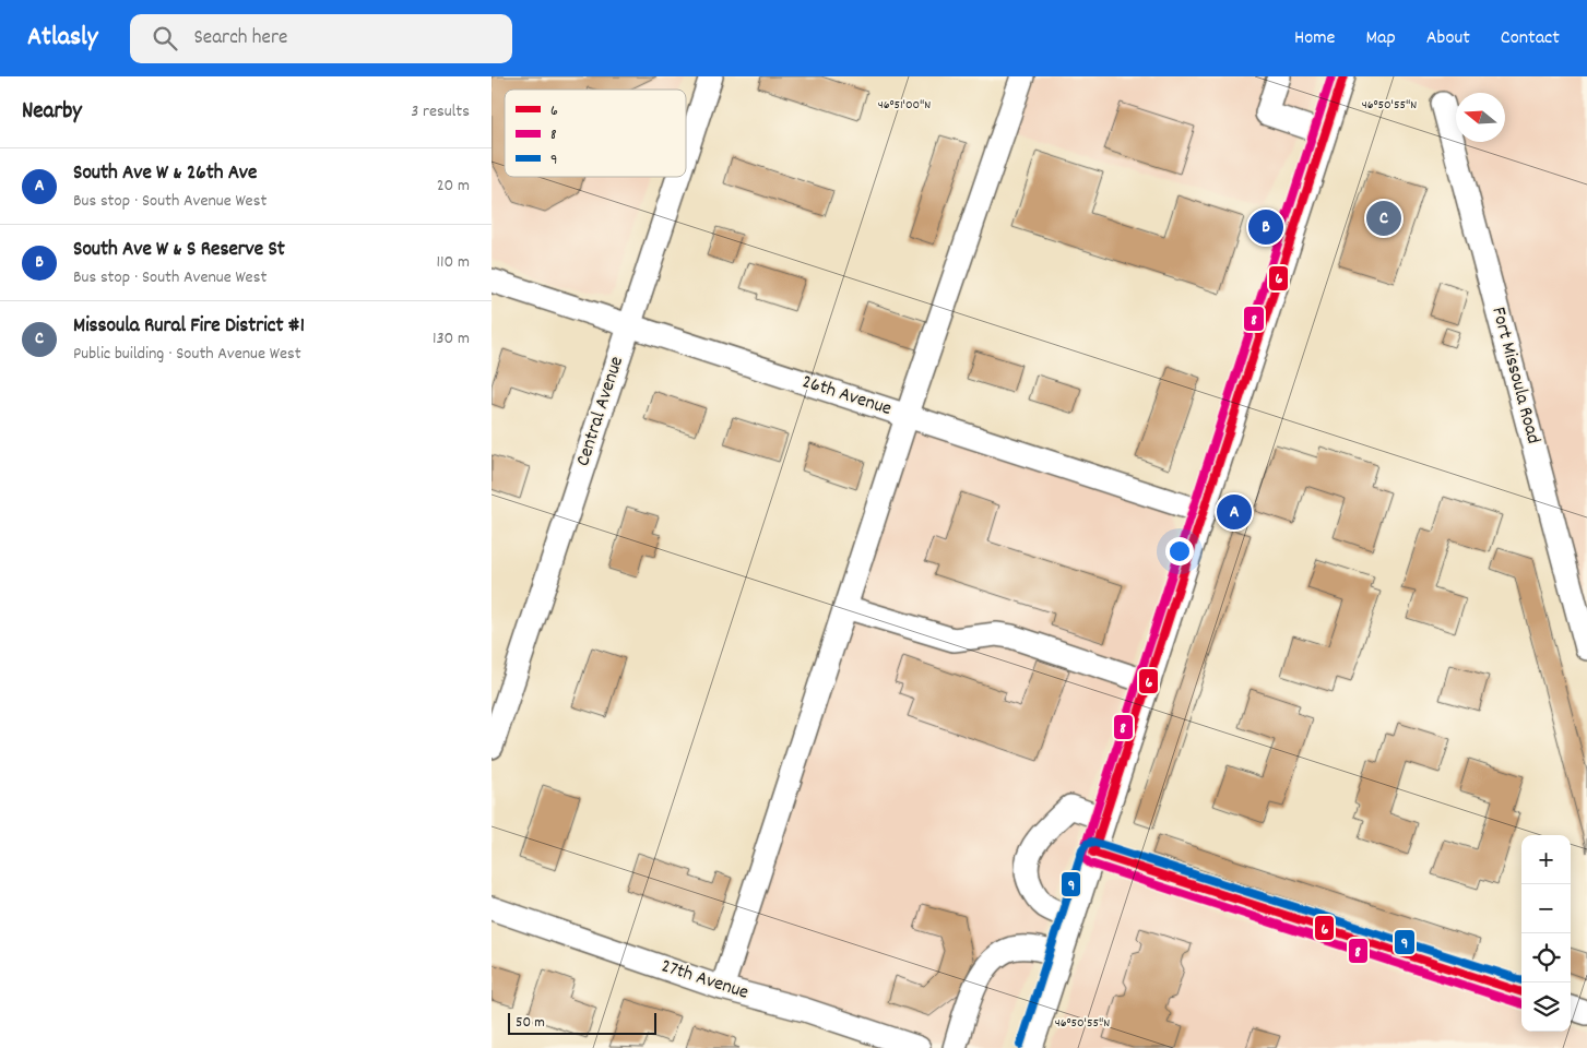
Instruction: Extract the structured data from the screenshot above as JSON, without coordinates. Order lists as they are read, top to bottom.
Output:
{
  "streets": {
    "street": [
      "Fort Missoula Road",
      "26th Avenue",
      "Central Avenue",
      "27th Avenue"
    ]
  },
  "crossings": [
    ["26th Avenue", "Central Avenue"]
  ],
  "lines": ["transit line 6", "transit line 8", "transit line 9"],
  "legend": ["6", "8", "9"],
  "scale_bar": "50 m",
  "north": "left",
  "page": {
    "header": "Atlasly",
    "search": "Search here",
    "nav": [
      "Home",
      "Map",
      "About",
      "Contact"
    ],
    "heading": ["Nearby", "3 results"],
    "list": [
      {
        "mark": "A",
        "name": "South Ave W & 26th Ave",
        "note": "Bus stop · South Avenue West",
        "value": "20 m"
      },
      {
        "mark": "B",
        "name": "South Ave W & S Reserve St",
        "note": "Bus stop · South Avenue West",
        "value": "110 m"
      },
      {
        "mark": "C",
        "name": "Missoula Rural Fire District #1",
        "note": "Public building · South Avenue West",
        "value": "130 m"
      }
    ],
    "pins": ["C", "B", "A"],
    "map_buttons": ["+", "−"],
    "scale": "50 m"
  },
  "coordinates": ["46°51'00\"N", "46°50'55\"N"]
}
